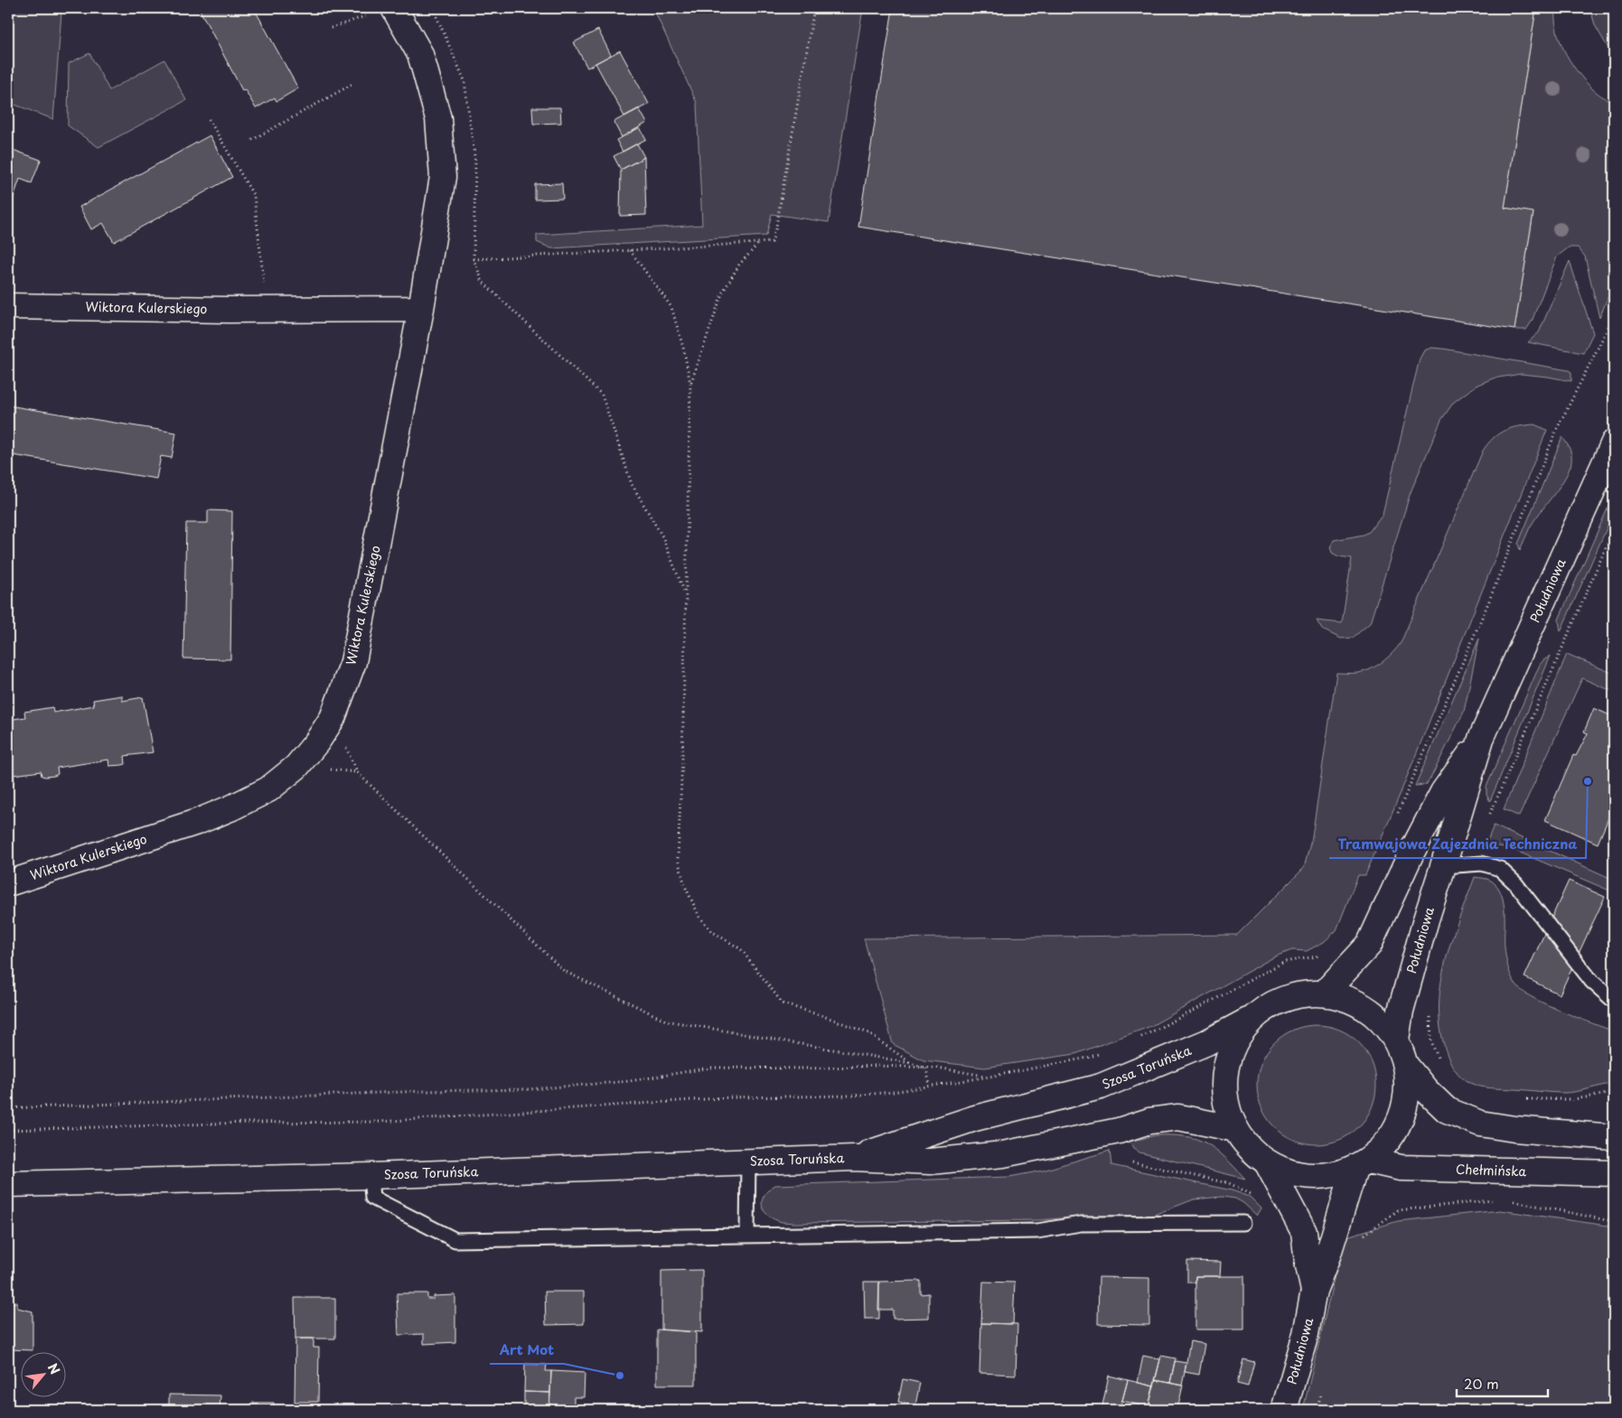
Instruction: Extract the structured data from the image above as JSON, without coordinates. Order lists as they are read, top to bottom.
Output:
{
  "streets": {
    "street": [
      "Wiktora Kulerskiego",
      "Południowa",
      "Szosa Toruńska",
      "Chełmińska"
    ]
  },
  "crossings": [
    ["Południowa", "Chełmińska"]
  ],
  "places": ["Tramwajowa Zajezdnia Techniczna", "Art Mot"],
  "scale_bar": "20 m",
  "north": "top right"
}
